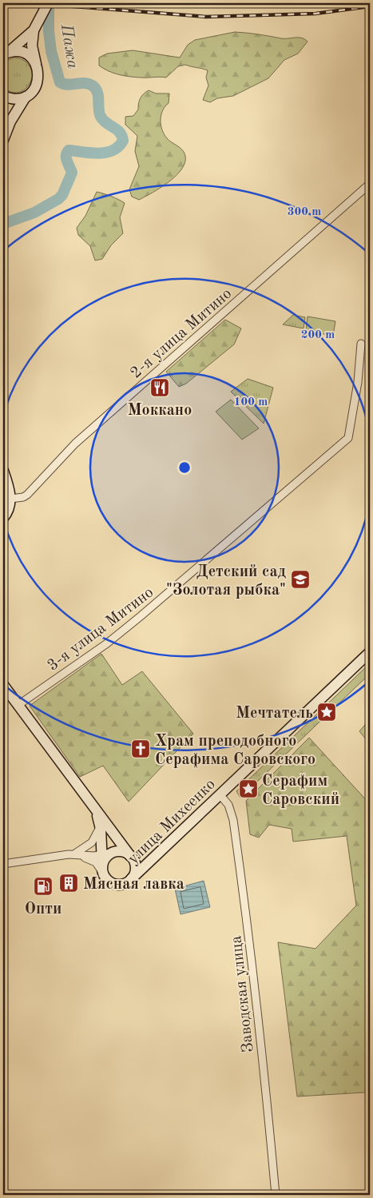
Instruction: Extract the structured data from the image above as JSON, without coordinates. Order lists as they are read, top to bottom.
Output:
{
  "streets": {
    "street": [
      "2-я улица Митино",
      "3-я улица Митино",
      "улица Михеенко",
      "Заводская улица"
    ]
  },
  "crossings": [
    ["улица Михеенко", "Заводская улица"]
  ],
  "water": ["Пажа"],
  "places": {
    "restaurant": ["Моккано"],
    "school or university": ["Детский сад \"Золотая рыбка\""],
    "place": ["Мечтатель", "Серафим Саровский"],
    "church": ["Храм преподобного Серафима Саровского"],
    "building": ["Мясная лавка"],
    "fuel station": ["Опти"]
  },
  "rings": ["300 m", "200 m", "100 m"]
}
